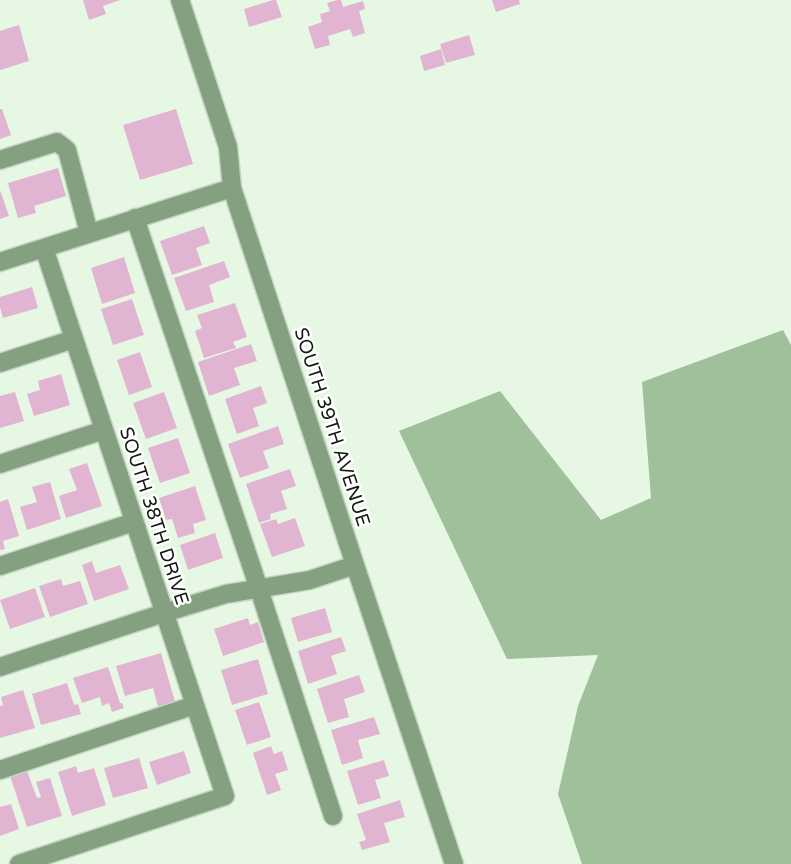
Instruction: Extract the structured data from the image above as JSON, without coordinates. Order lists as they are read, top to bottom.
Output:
{
  "streets": {
    "street": ["SOUTH 39TH AVENUE", "SOUTH 38TH DRIVE"]
  }
}
